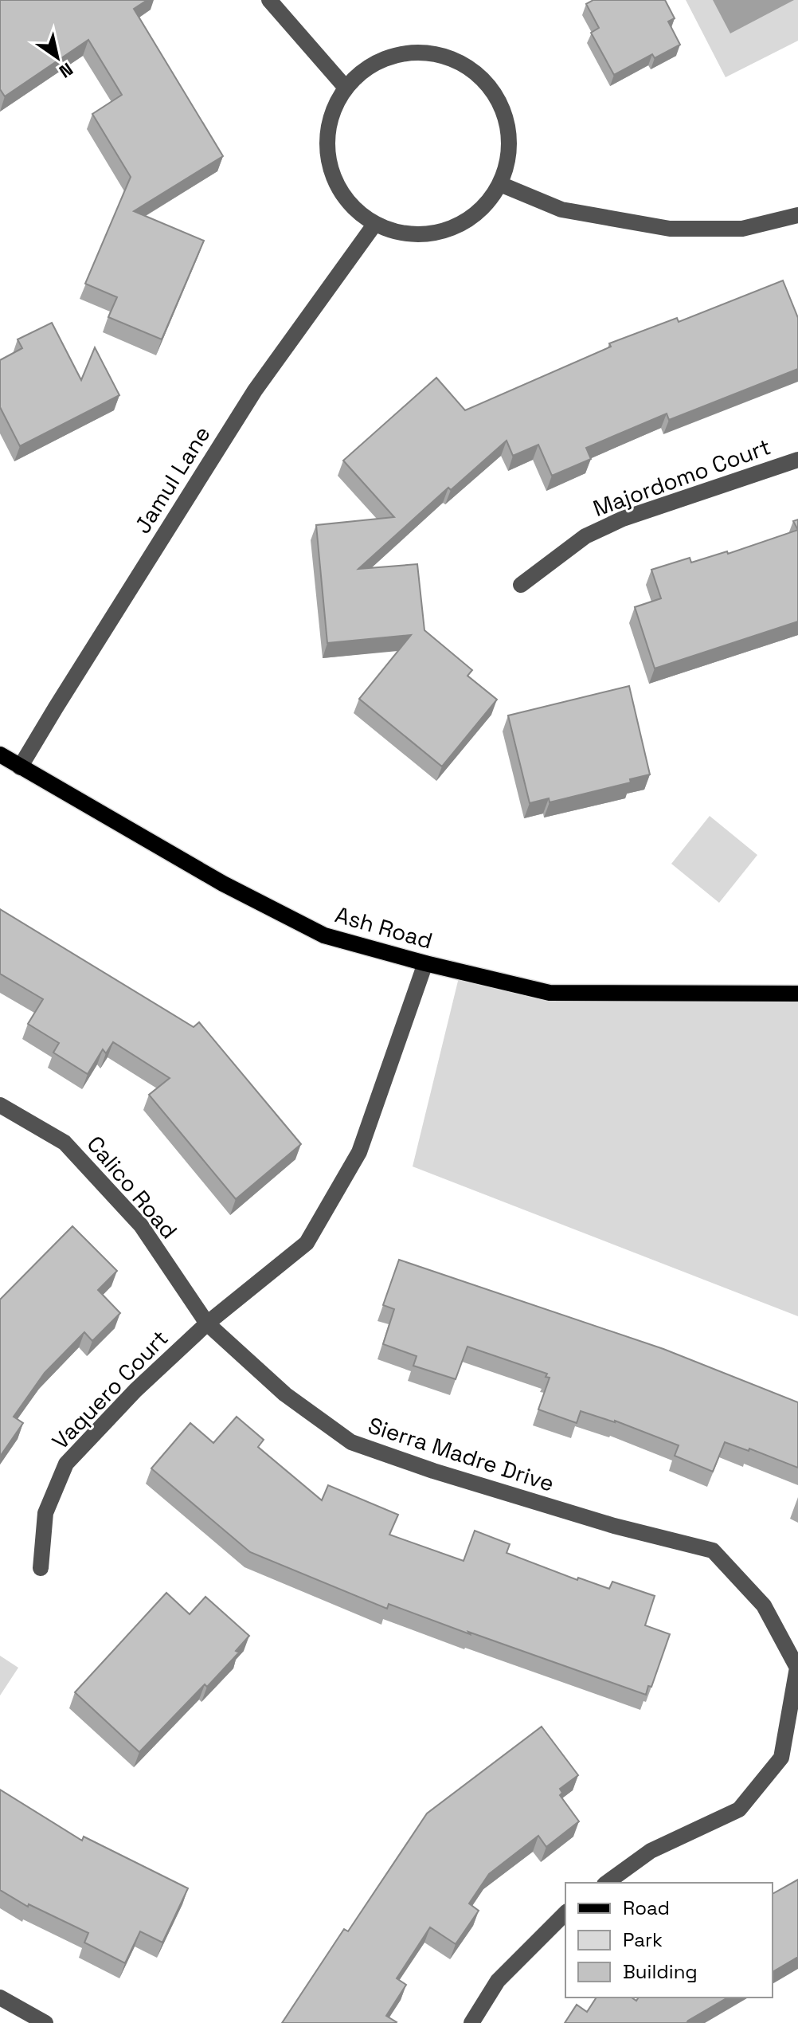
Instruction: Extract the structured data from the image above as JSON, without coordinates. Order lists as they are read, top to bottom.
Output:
{
  "streets": {
    "main road": ["Ash Road"],
    "street": [
      "Majordomo Court",
      "Jamul Lane",
      "Calico Road",
      "Vaquero Court",
      "Sierra Madre Drive"
    ]
  },
  "crossings": [
    ["Jamul Lane", "Ash Road"],
    ["Calico Road", "Vaquero Court"],
    ["Calico Road", "Sierra Madre Drive"],
    ["Vaquero Court", "Sierra Madre Drive"]
  ],
  "legend": ["Road", "Park", "Building"],
  "north": "bottom right"
}
